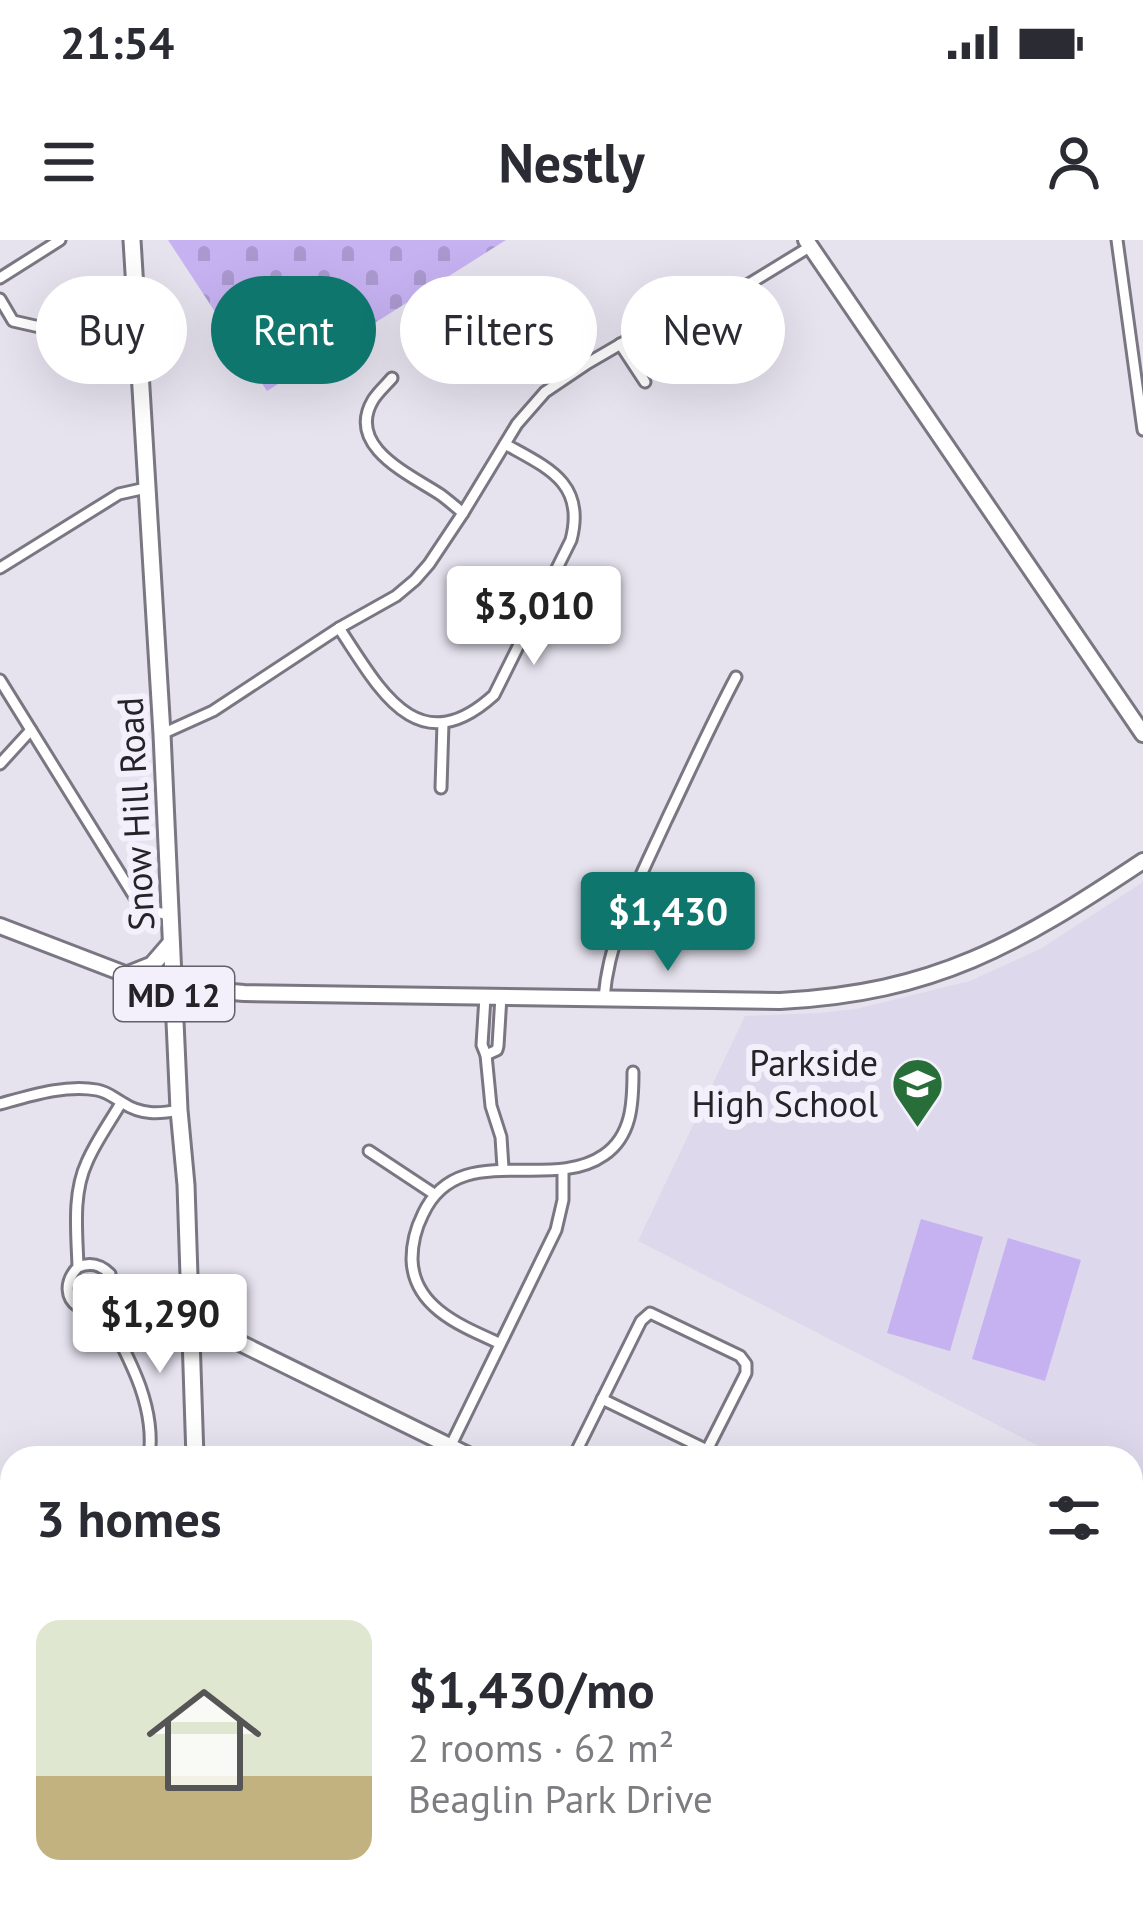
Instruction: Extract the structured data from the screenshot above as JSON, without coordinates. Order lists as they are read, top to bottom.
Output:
{
  "streets": {
    "main road": ["Snow Hill Road", "MD 12"]
  },
  "places": {
    "school or university": ["Parkside High School"]
  },
  "page": {
    "status": "21:54",
    "header": "Nestly",
    "chip": [
      "Buy",
      "Rent",
      "Filters",
      "New"
    ],
    "price": ["$3,010", "$1,430", "$1,290"],
    "heading": "3 homes",
    "list": [
      {
        "name": "$1,430/mo",
        "note": "2 rooms · 62 m² · Beaglin Park Drive"
      }
    ]
  }
}
